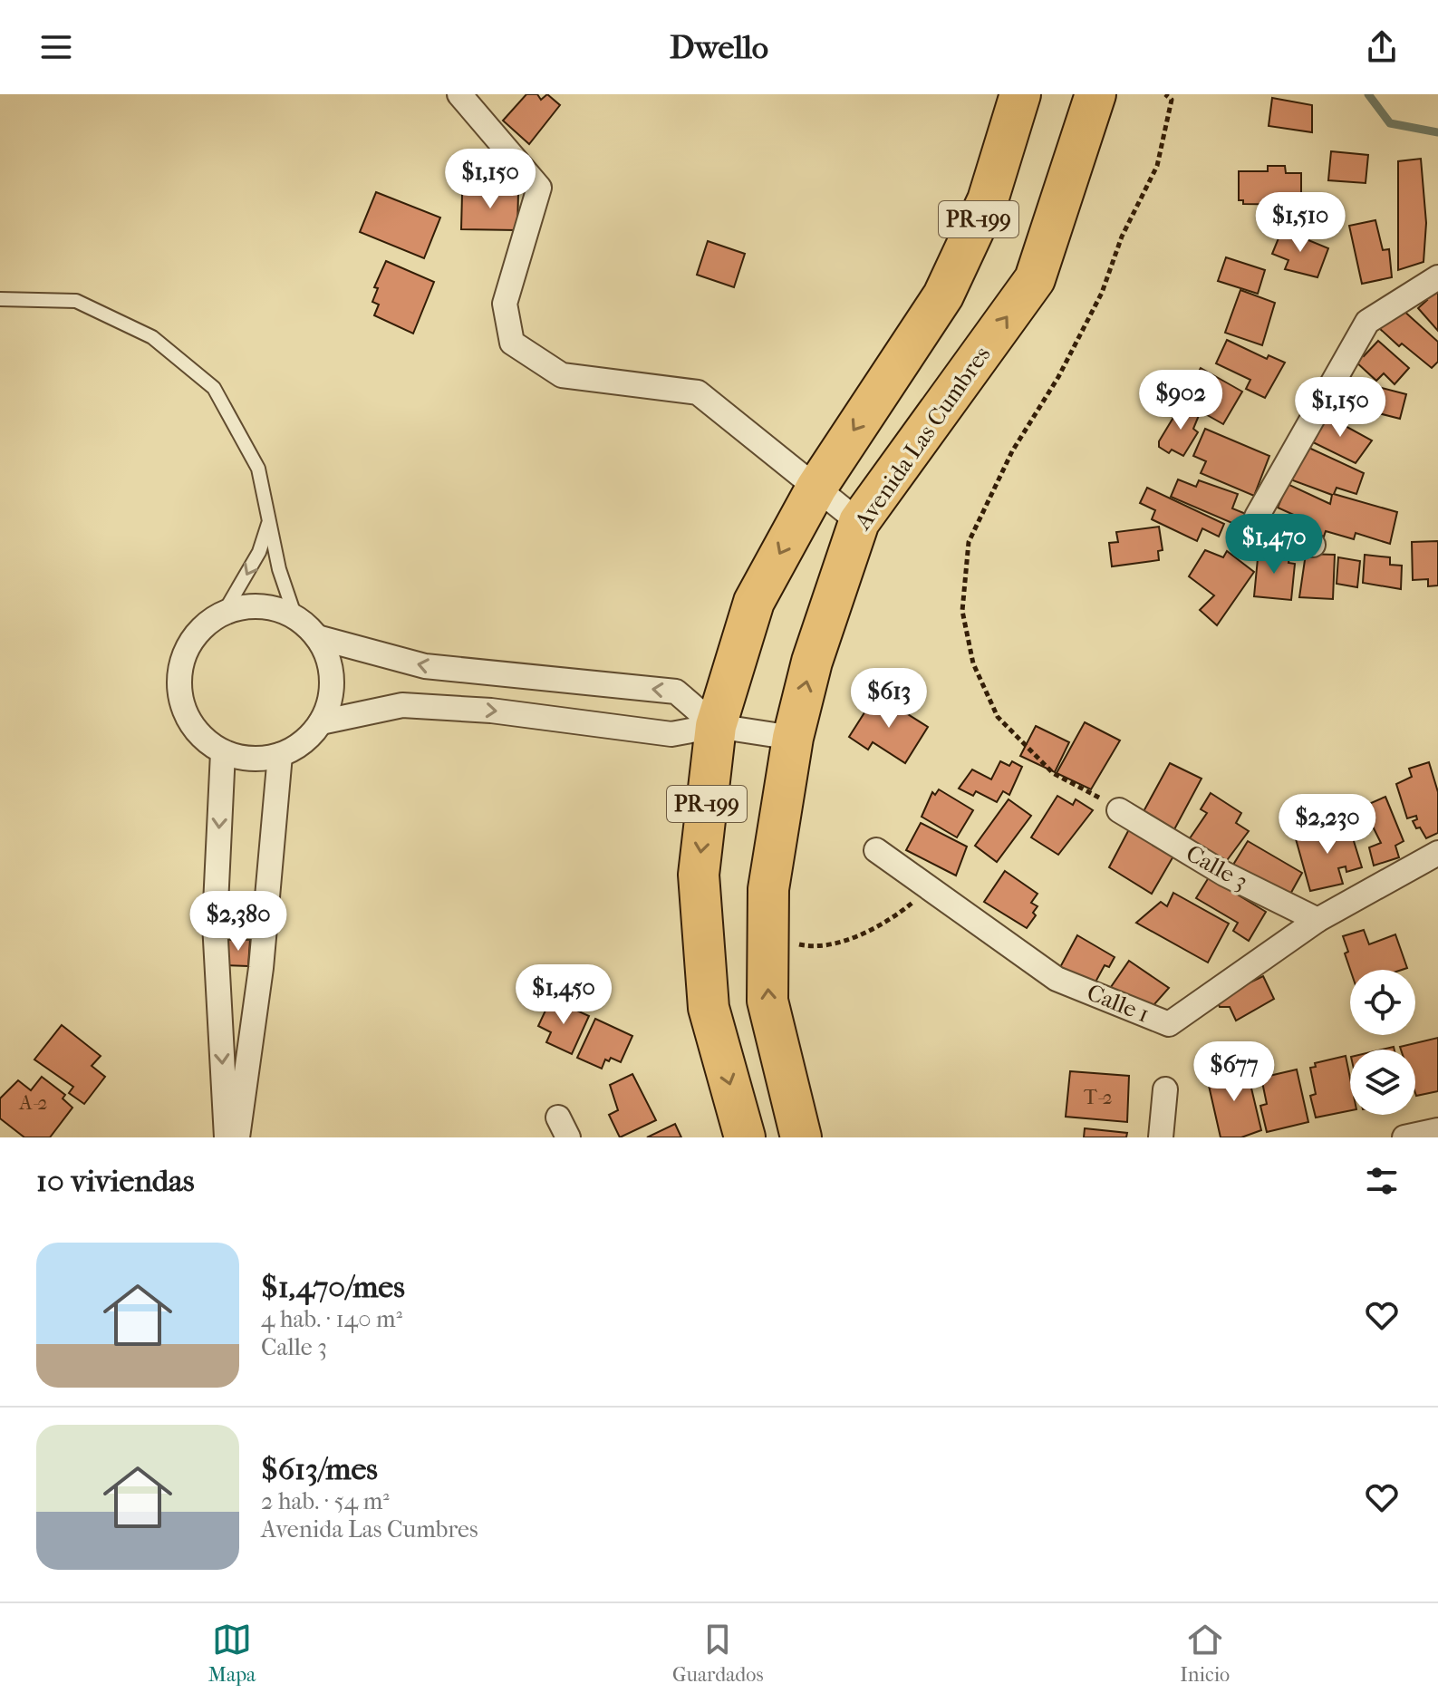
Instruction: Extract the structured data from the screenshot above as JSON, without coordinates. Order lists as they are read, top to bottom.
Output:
{
  "streets": {
    "highway": ["PR-199", "Avenida Las Cumbres"],
    "street": ["Calle 3", "Calle 1"]
  },
  "crossings": [
    ["Calle 3", "Calle 1"]
  ],
  "house_numbers": ["T-2", "A-2"],
  "page": {
    "header": "Dwello",
    "price": [
      "$1,150",
      "$1,510",
      "$902",
      "$1,150",
      "$1,470",
      "$613",
      "$2,230",
      "$2,380",
      "$1,450",
      "$677"
    ],
    "heading": "10 viviendas",
    "list": [
      {
        "name": "$1,470/mes",
        "note": "4 hab. · 140 m² · Calle 3"
      },
      {
        "name": "$613/mes",
        "note": "2 hab. · 54 m² · Avenida Las Cumbres"
      }
    ],
    "tabs": ["Mapa", "Guardados", "Inicio"]
  }
}
